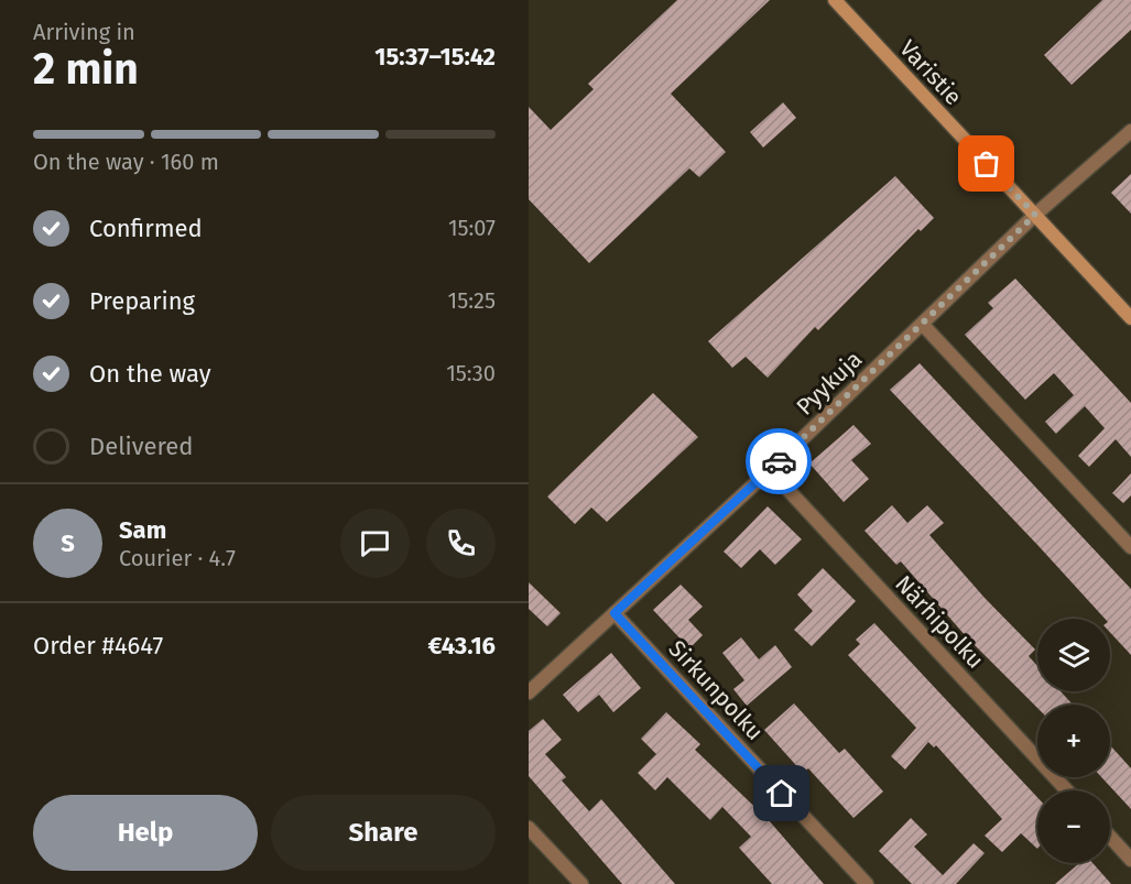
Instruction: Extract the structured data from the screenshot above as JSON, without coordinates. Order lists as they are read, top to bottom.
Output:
{
  "streets": {
    "street": [
      "Varistie",
      "Pyykuja",
      "Närhipolku",
      "Sirkunpolku"
    ]
  },
  "crossings": [
    ["Varistie", "Pyykuja"],
    ["Pyykuja", "Närhipolku"],
    ["Pyykuja", "Sirkunpolku"]
  ],
  "page": {
    "heading": ["2 min", "Arriving in", "15:37–15:42"],
    "panel": [
      "Sam",
      "Courier · 4.7",
      "Order #4647",
      "€43.16"
    ],
    "bar": "On the way · 160 m",
    "list": [
      ["Confirmed", "15:07"],
      ["Preparing", "15:25"],
      ["On the way", "15:30"],
      "Delivered"
    ],
    "round": "S",
    "map_buttons": ["+", "−"],
    "buttons": ["Help", "Share"]
  }
}
